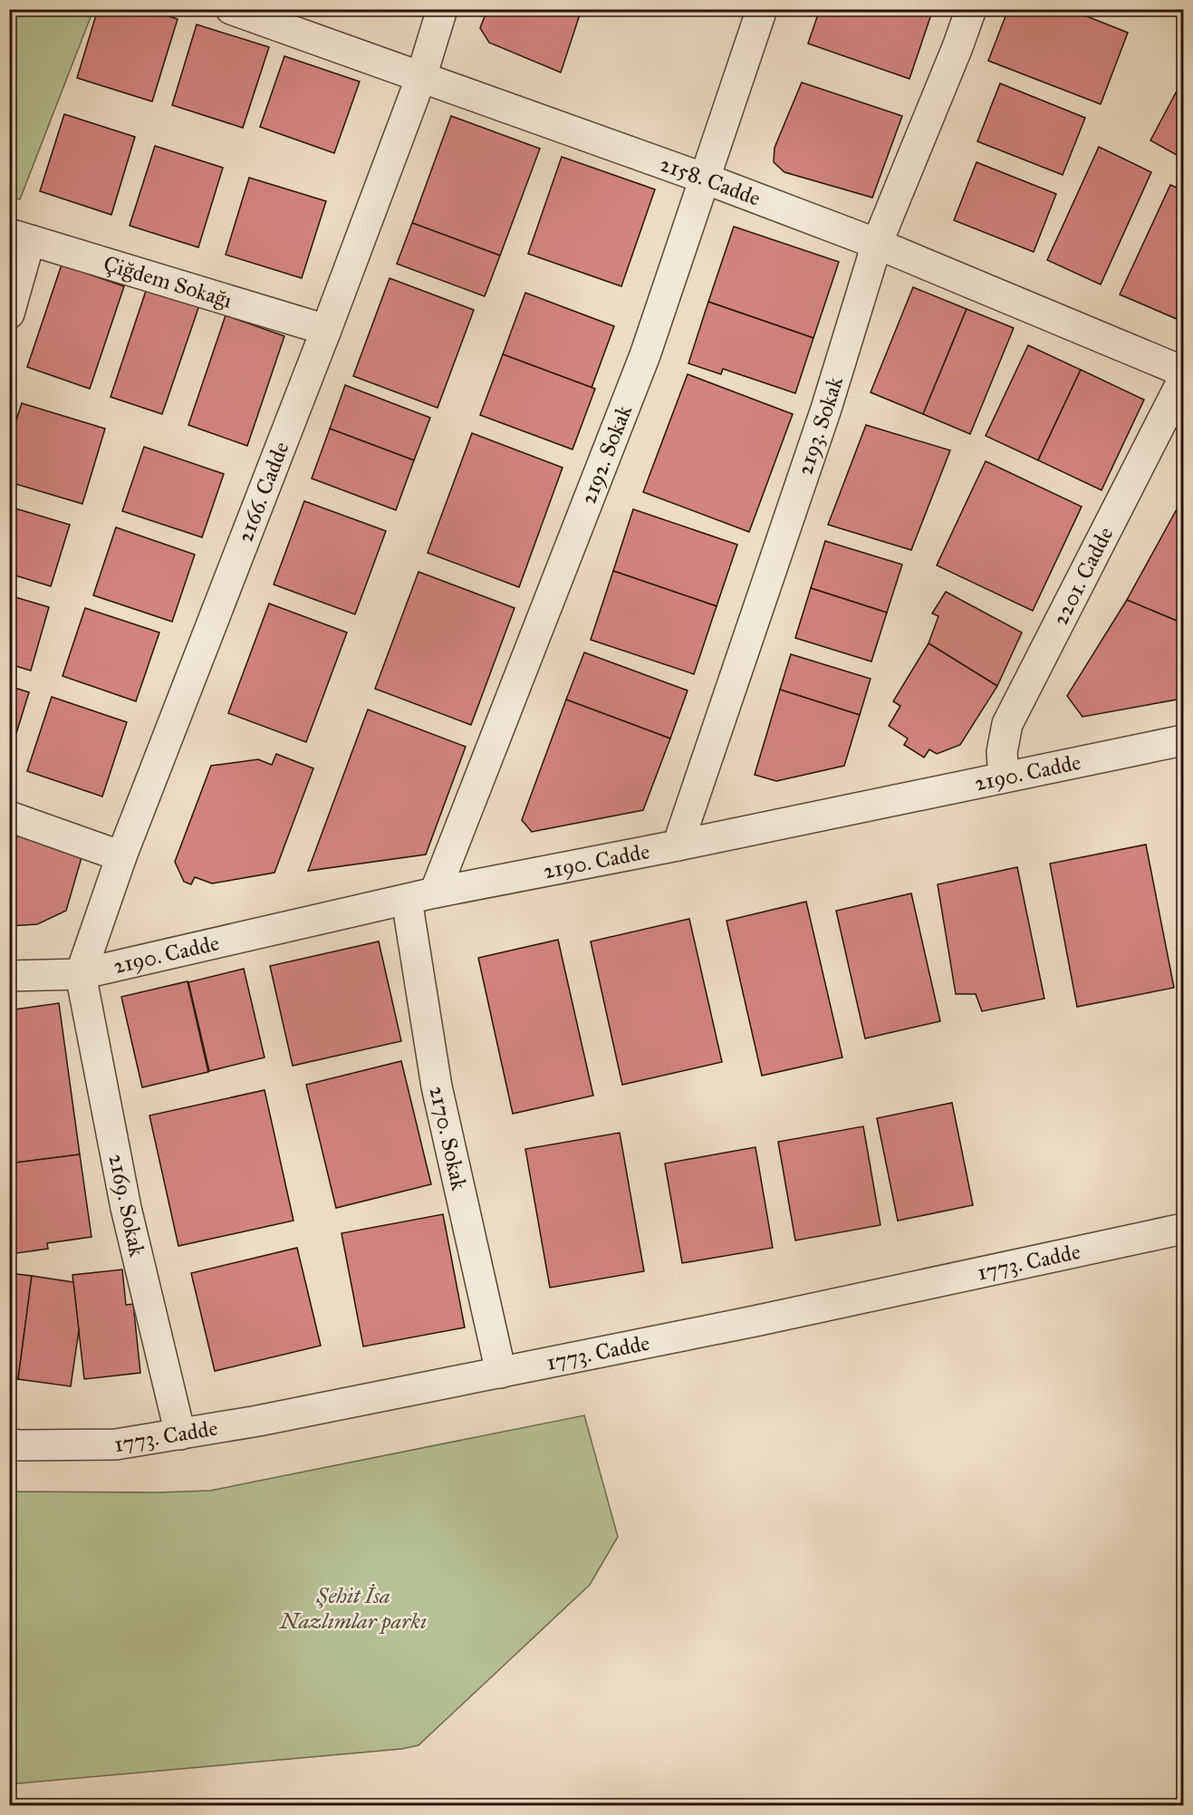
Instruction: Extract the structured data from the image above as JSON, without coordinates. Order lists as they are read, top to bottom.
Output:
{
  "streets": {
    "street": [
      "2158. Cadde",
      "Çiğdem Sokağı",
      "2193. Sokak",
      "2192. Sokak",
      "2166. Cadde",
      "2201. Cadde",
      "2190. Cadde",
      "2170. Sokak",
      "2169. Sokak",
      "1773. Cadde"
    ]
  },
  "crossings": [
    ["2158. Cadde", "2193. Sokak"],
    ["2158. Cadde", "2192. Sokak"],
    ["2158. Cadde", "2166. Cadde"],
    ["Çiğdem Sokağı", "2166. Cadde"],
    ["2193. Sokak", "2190. Cadde"],
    ["2192. Sokak", "2190. Cadde"],
    ["2192. Sokak", "2170. Sokak"],
    ["2166. Cadde", "2190. Cadde"],
    ["2166. Cadde", "2169. Sokak"],
    ["2201. Cadde", "2190. Cadde"],
    ["2190. Cadde", "2170. Sokak"],
    ["2190. Cadde", "2169. Sokak"],
    ["2170. Sokak", "1773. Cadde"],
    ["2169. Sokak", "1773. Cadde"]
  ],
  "parks": ["Şehit İsa Nazlımlar parkı"]
}
